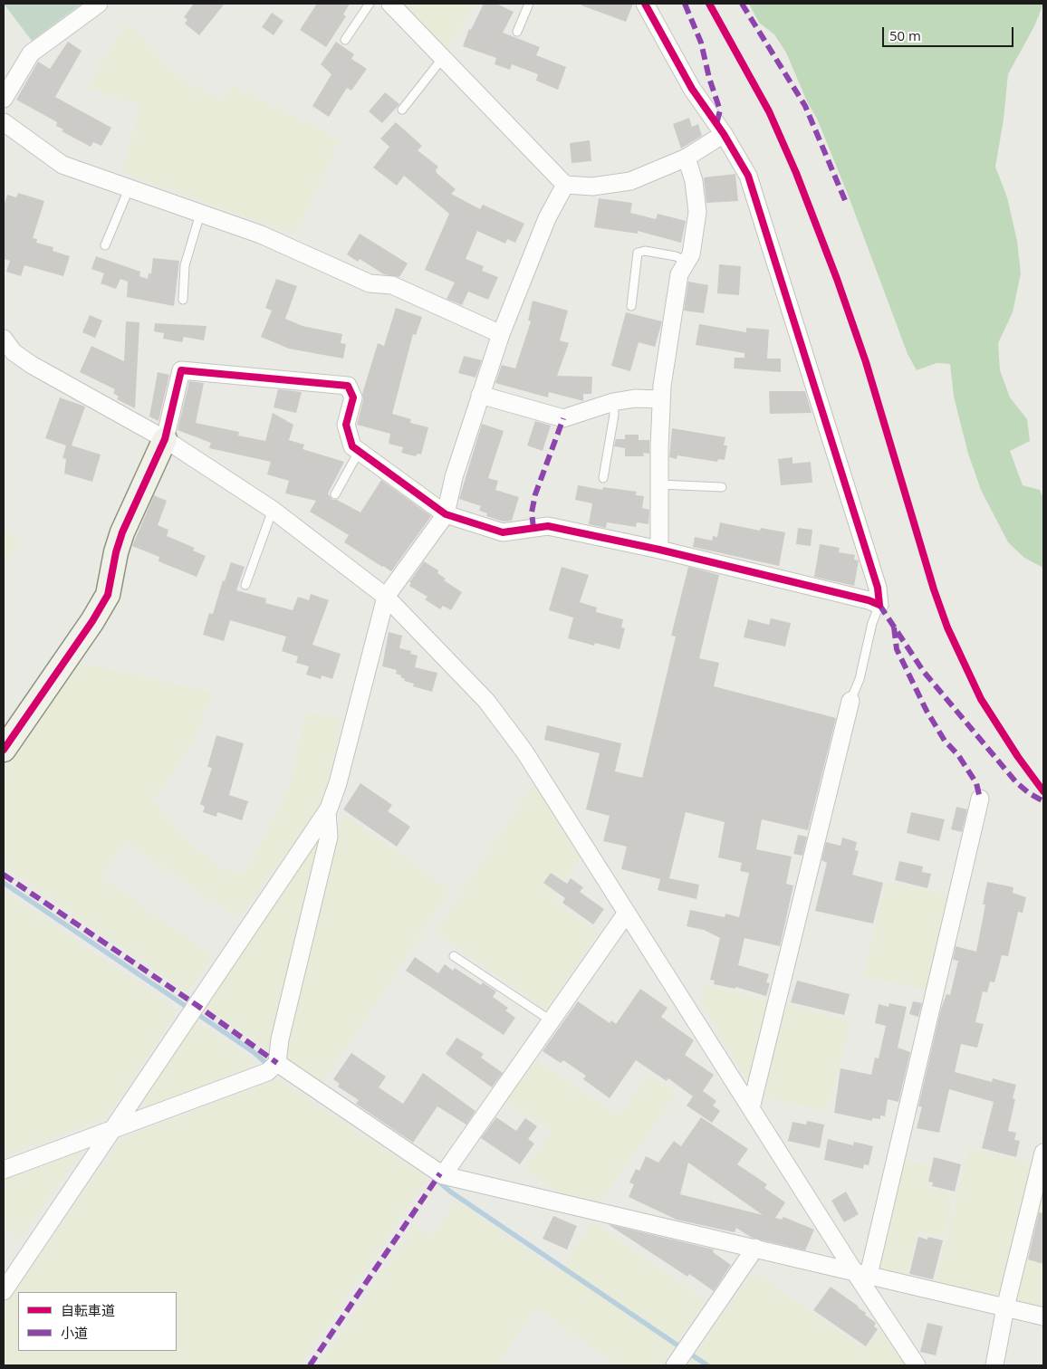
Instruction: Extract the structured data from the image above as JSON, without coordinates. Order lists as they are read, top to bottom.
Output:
{
  "legend": ["自転車道", "小道"],
  "scale_bar": "50 m"
}
